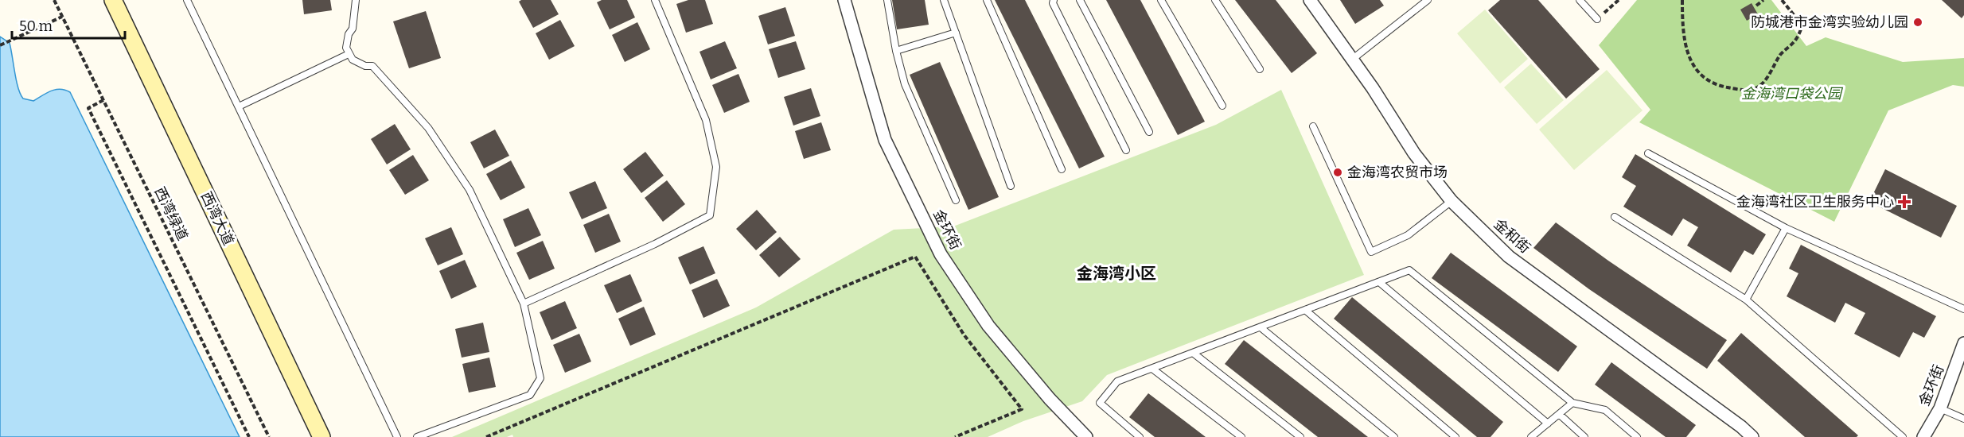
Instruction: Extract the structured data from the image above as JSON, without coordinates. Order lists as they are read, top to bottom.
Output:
{
  "streets": {
    "main road": ["西湾大道"],
    "street": ["金环街", "金和街"],
    "path": ["西湾绿道"]
  },
  "districts": ["金海湾小区"],
  "parks": ["金海湾口袋公园"],
  "places": {
    "other": ["防城港市金湾实验幼儿园", "金海湾农贸市场"],
    "health": ["金海湾社区卫生服务中心"]
  },
  "scale_bar": "50 m"
}
